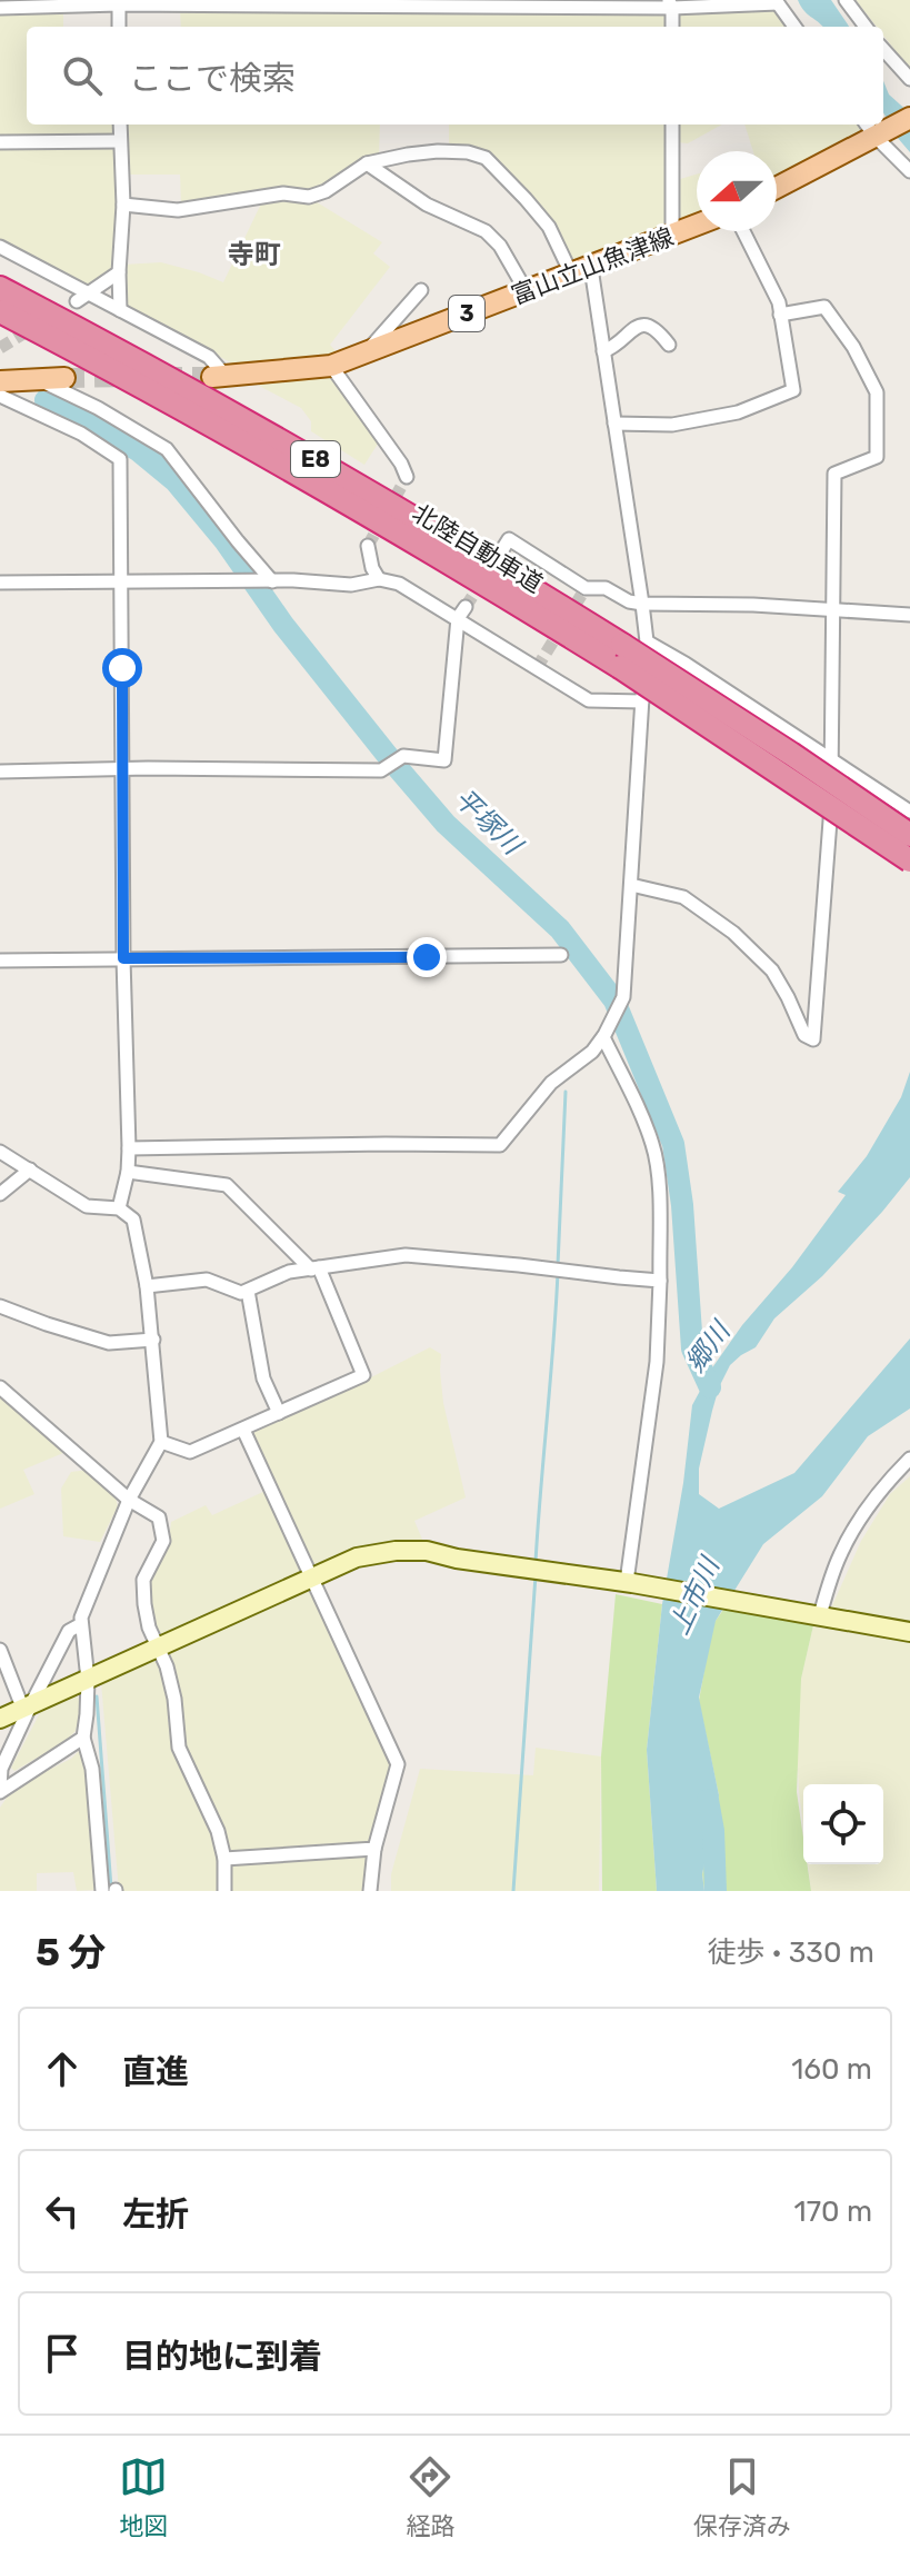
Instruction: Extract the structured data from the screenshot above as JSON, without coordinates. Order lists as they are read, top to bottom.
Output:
{
  "streets": {
    "highway": ["E8", "北陸自動車道"],
    "main road": ["富山立山魚津線", "3"]
  },
  "districts": ["寺町"],
  "water": ["平塚川", "郷川", "上市川"],
  "north": "left",
  "page": {
    "search": "ここで検索",
    "heading": ["5 分", "徒歩 · 330 m"],
    "list": [
      ["直進", "160 m"],
      ["左折", "170 m"],
      "目的地に到着"
    ],
    "nav": ["地図", "経路", "保存済み"]
  }
}
